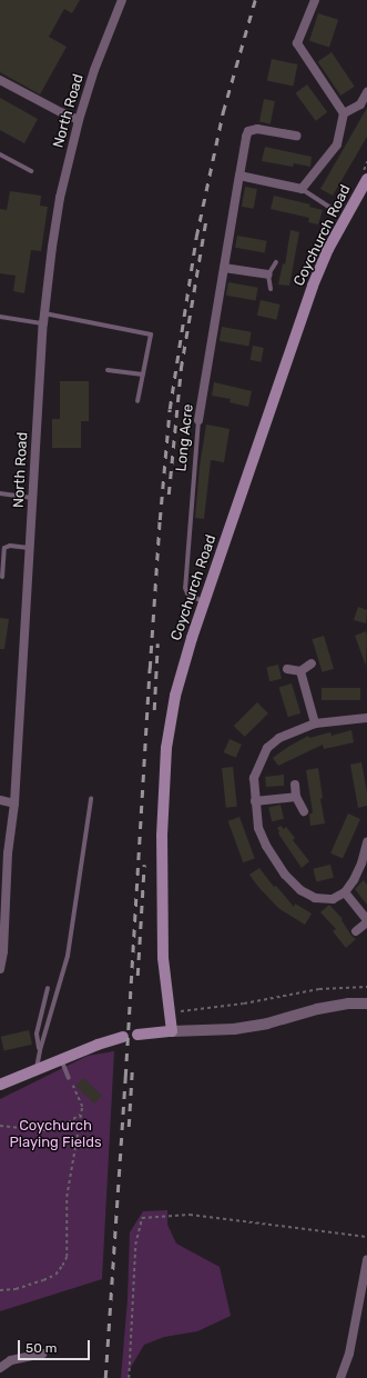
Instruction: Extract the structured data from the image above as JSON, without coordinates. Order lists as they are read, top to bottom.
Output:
{
  "streets": {
    "main road": ["Coychurch Road"],
    "street": ["North Road", "Long Acre"]
  },
  "crossings": [
    ["Coychurch Road", "Long Acre"]
  ],
  "parks": ["Coychurch Playing Fields"],
  "scale_bar": "50 m"
}
